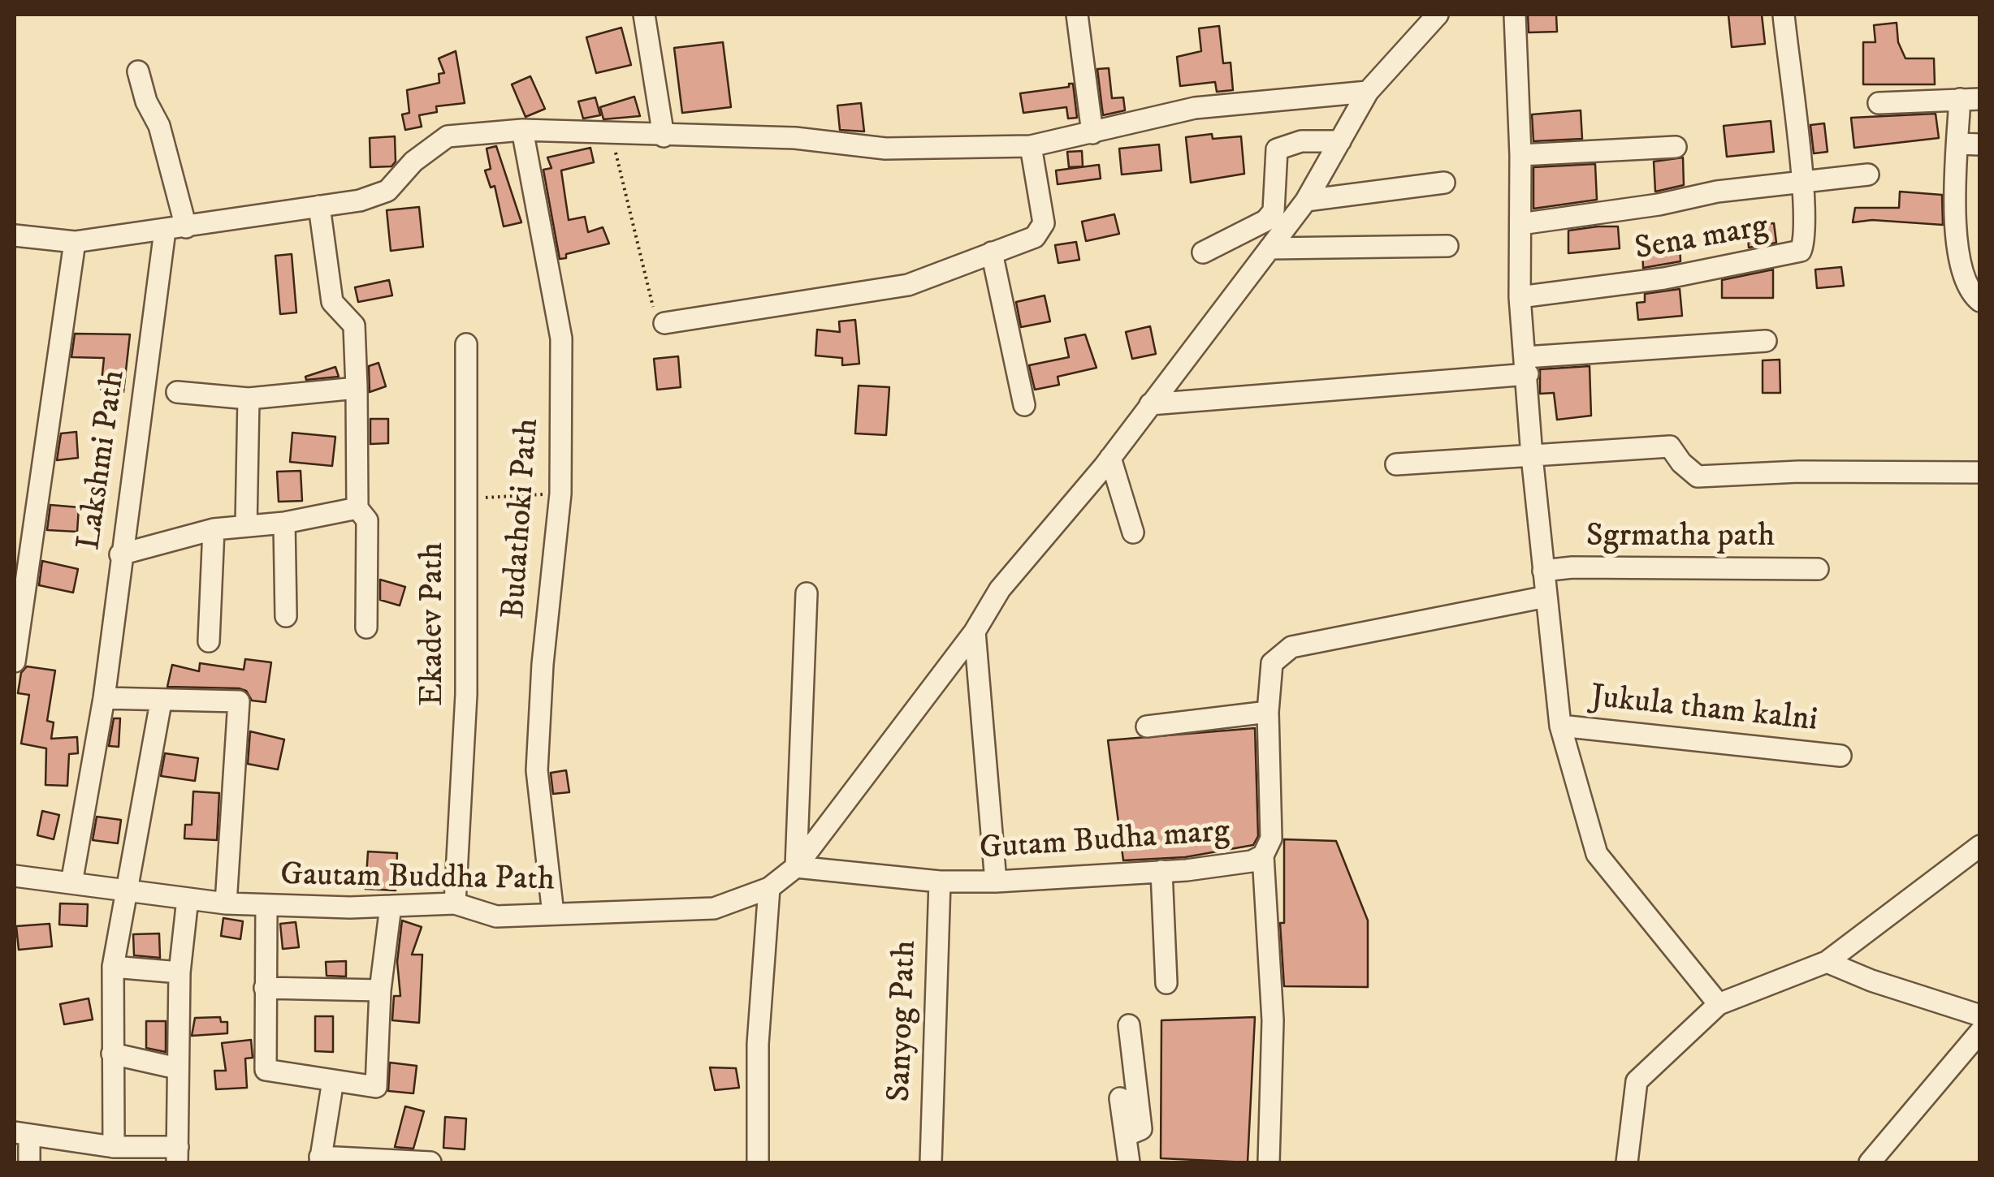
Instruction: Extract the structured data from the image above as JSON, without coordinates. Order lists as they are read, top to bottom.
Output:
{
  "streets": {
    "street": [
      "Sena marg",
      "Lakshmi Path",
      "Budathoki Path",
      "Sgrmatha path",
      "Ekadev Path",
      "Jukula tham kalni",
      "Gutam Budha marg",
      "Gautam Buddha Path",
      "Sanyog Path"
    ]
  },
  "crossings": [
    ["Lakshmi Path", "Gautam Buddha Path"],
    ["Budathoki Path", "Gautam Buddha Path"],
    ["Ekadev Path", "Gautam Buddha Path"],
    ["Gutam Budha marg", "Sanyog Path"]
  ]
}
